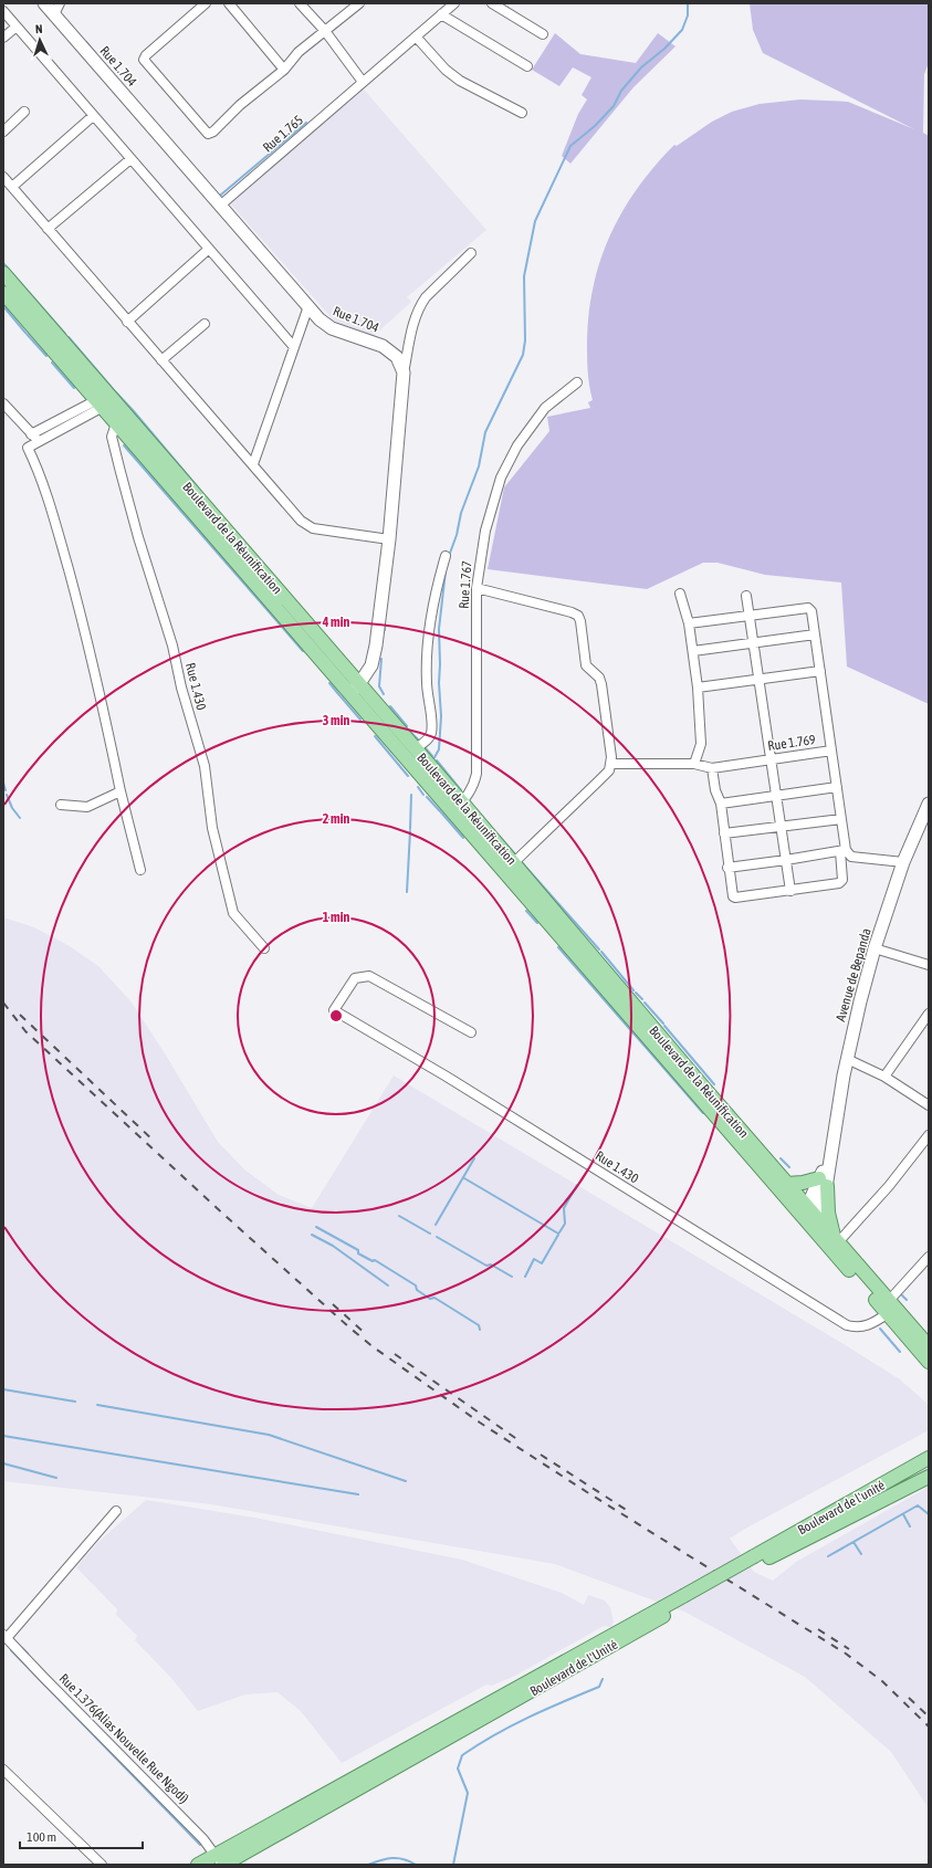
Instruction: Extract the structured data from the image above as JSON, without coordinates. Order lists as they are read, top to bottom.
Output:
{
  "streets": {
    "main road": ["Boulevard de la Réunification", "Boulevard de l'unité", "Boulevard de l'Unité"],
    "street": [
      "Rue 1.704",
      "Rue 1.765",
      "Rue 1.767",
      "Rue 1.430",
      "Rue 1.769",
      "Avenue de Bepanda",
      "Rue 1.376(Alias Nouvelle Rue Ngodi)"
    ]
  },
  "crossings": [
    ["Rue 1.704", "Rue 1.765"],
    ["Boulevard de la Réunification", "Rue 1.767"],
    ["Boulevard de la Réunification", "Rue 1.430"],
    ["Boulevard de la Réunification", "Avenue de Bepanda"],
    ["Boulevard de l'unité", "Boulevard de l'Unité"],
    ["Boulevard de l'Unité", "Rue 1.376(Alias Nouvelle Rue Ngodi)"]
  ],
  "scale_bar": "100 m",
  "north": "top",
  "rings": [
    "4 min",
    "3 min",
    "2 min",
    "1 min"
  ]
}
